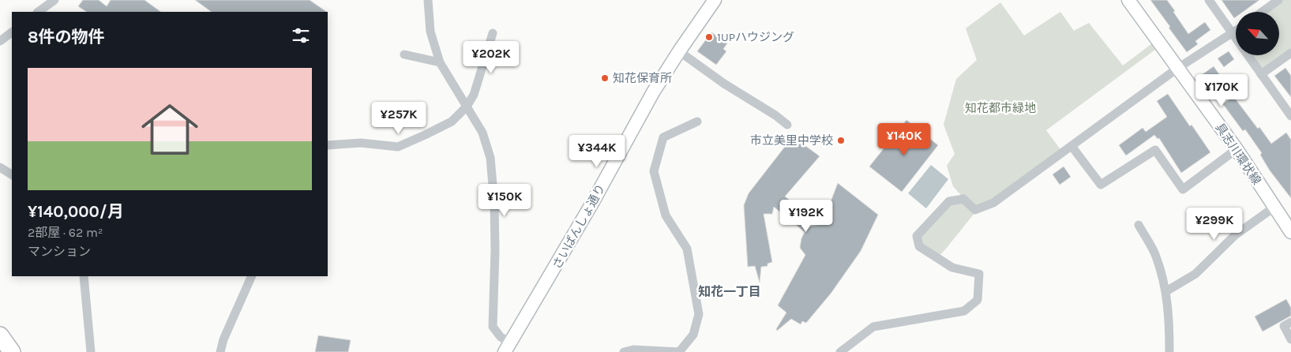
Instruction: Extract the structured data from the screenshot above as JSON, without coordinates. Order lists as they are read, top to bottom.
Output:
{
  "streets": {
    "main road": ["具志川環状線", "さいばんしょ通り"]
  },
  "districts": ["知花一丁目"],
  "parks": ["知花都市緑地"],
  "places": ["1UPハウジング", "知花保育所", "市立美里中学校"],
  "north": "top left",
  "page": {
    "heading": "8件の物件",
    "price": [
      "¥202K",
      "¥170K",
      "¥257K",
      "¥140K",
      "¥344K",
      "¥150K",
      "¥192K",
      "¥299K"
    ],
    "list": [
      {
        "name": "¥140,000/月",
        "note": "2部屋 · 62 m² · マンション"
      }
    ]
  }
}
